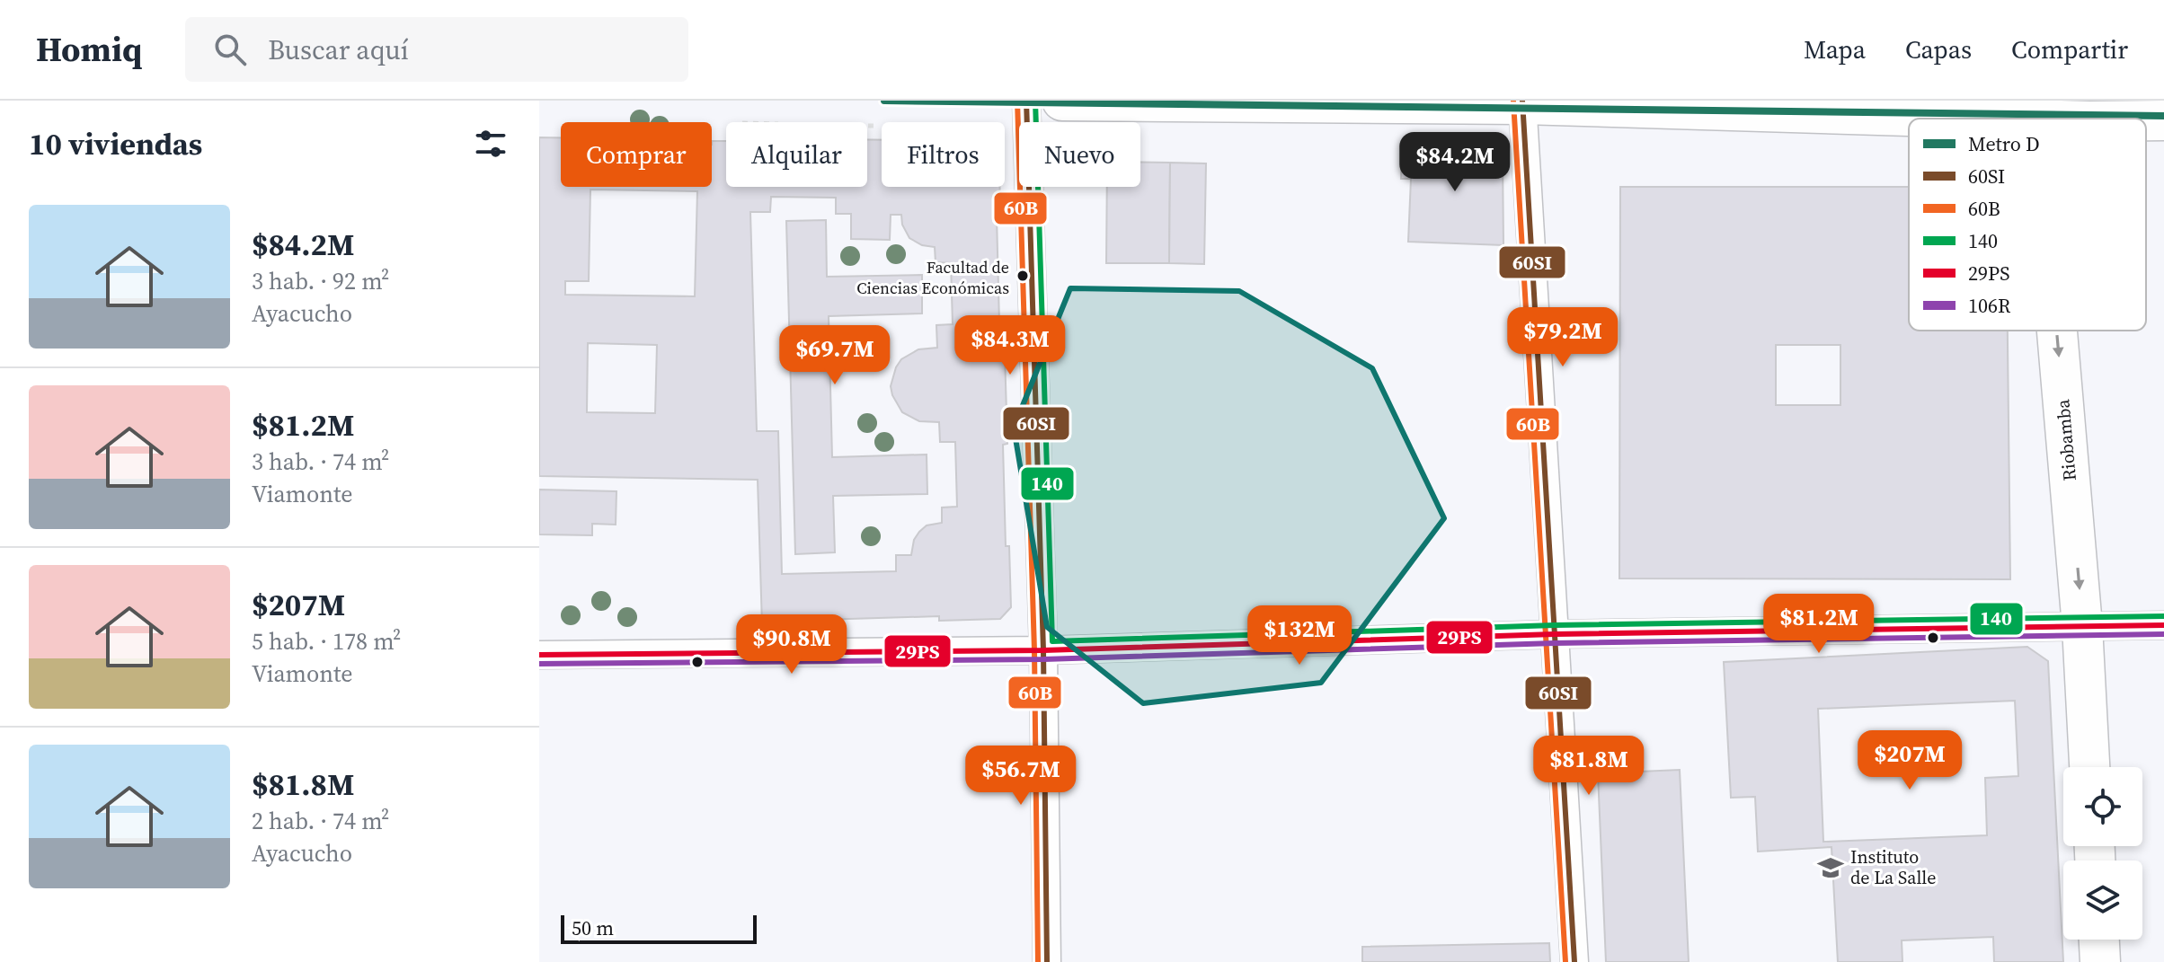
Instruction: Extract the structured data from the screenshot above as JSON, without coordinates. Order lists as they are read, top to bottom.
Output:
{
  "streets": {
    "main road": ["Riobamba"]
  },
  "one_way": ["Riobamba"],
  "places": {
    "other": ["Facultad de Ciencias Económicas"],
    "school or university": ["Instituto de La Salle"]
  },
  "lines": [
    "metro line D",
    "transit line 60SI",
    "transit line 60B",
    "transit line 140",
    "transit line 29PS",
    "transit line 106R"
  ],
  "legend": [
    "Metro D",
    "60SI",
    "60B",
    "140",
    "29PS",
    "106R"
  ],
  "scale_bar": "50 m",
  "page": {
    "header": "Homiq",
    "search": "Buscar aquí",
    "nav": ["Mapa", "Capas", "Compartir"],
    "heading": "10 viviendas",
    "chip": [
      "Comprar",
      "Alquilar",
      "Filtros",
      "Nuevo"
    ],
    "price": [
      "$84.2M",
      "$79.2M",
      "$84.3M",
      "$69.7M",
      "$81.2M",
      "$132M",
      "$90.8M",
      "$207M",
      "$81.8M",
      "$56.7M"
    ],
    "list": [
      {
        "name": "$84.2M",
        "note": "3 hab. · 92 m² · Ayacucho"
      },
      {
        "name": "$81.2M",
        "note": "3 hab. · 74 m² · Viamonte"
      },
      {
        "name": "$207M",
        "note": "5 hab. · 178 m² · Viamonte"
      },
      {
        "name": "$81.8M",
        "note": "2 hab. · 74 m² · Ayacucho"
      }
    ],
    "scale": "50 m"
  }
}
